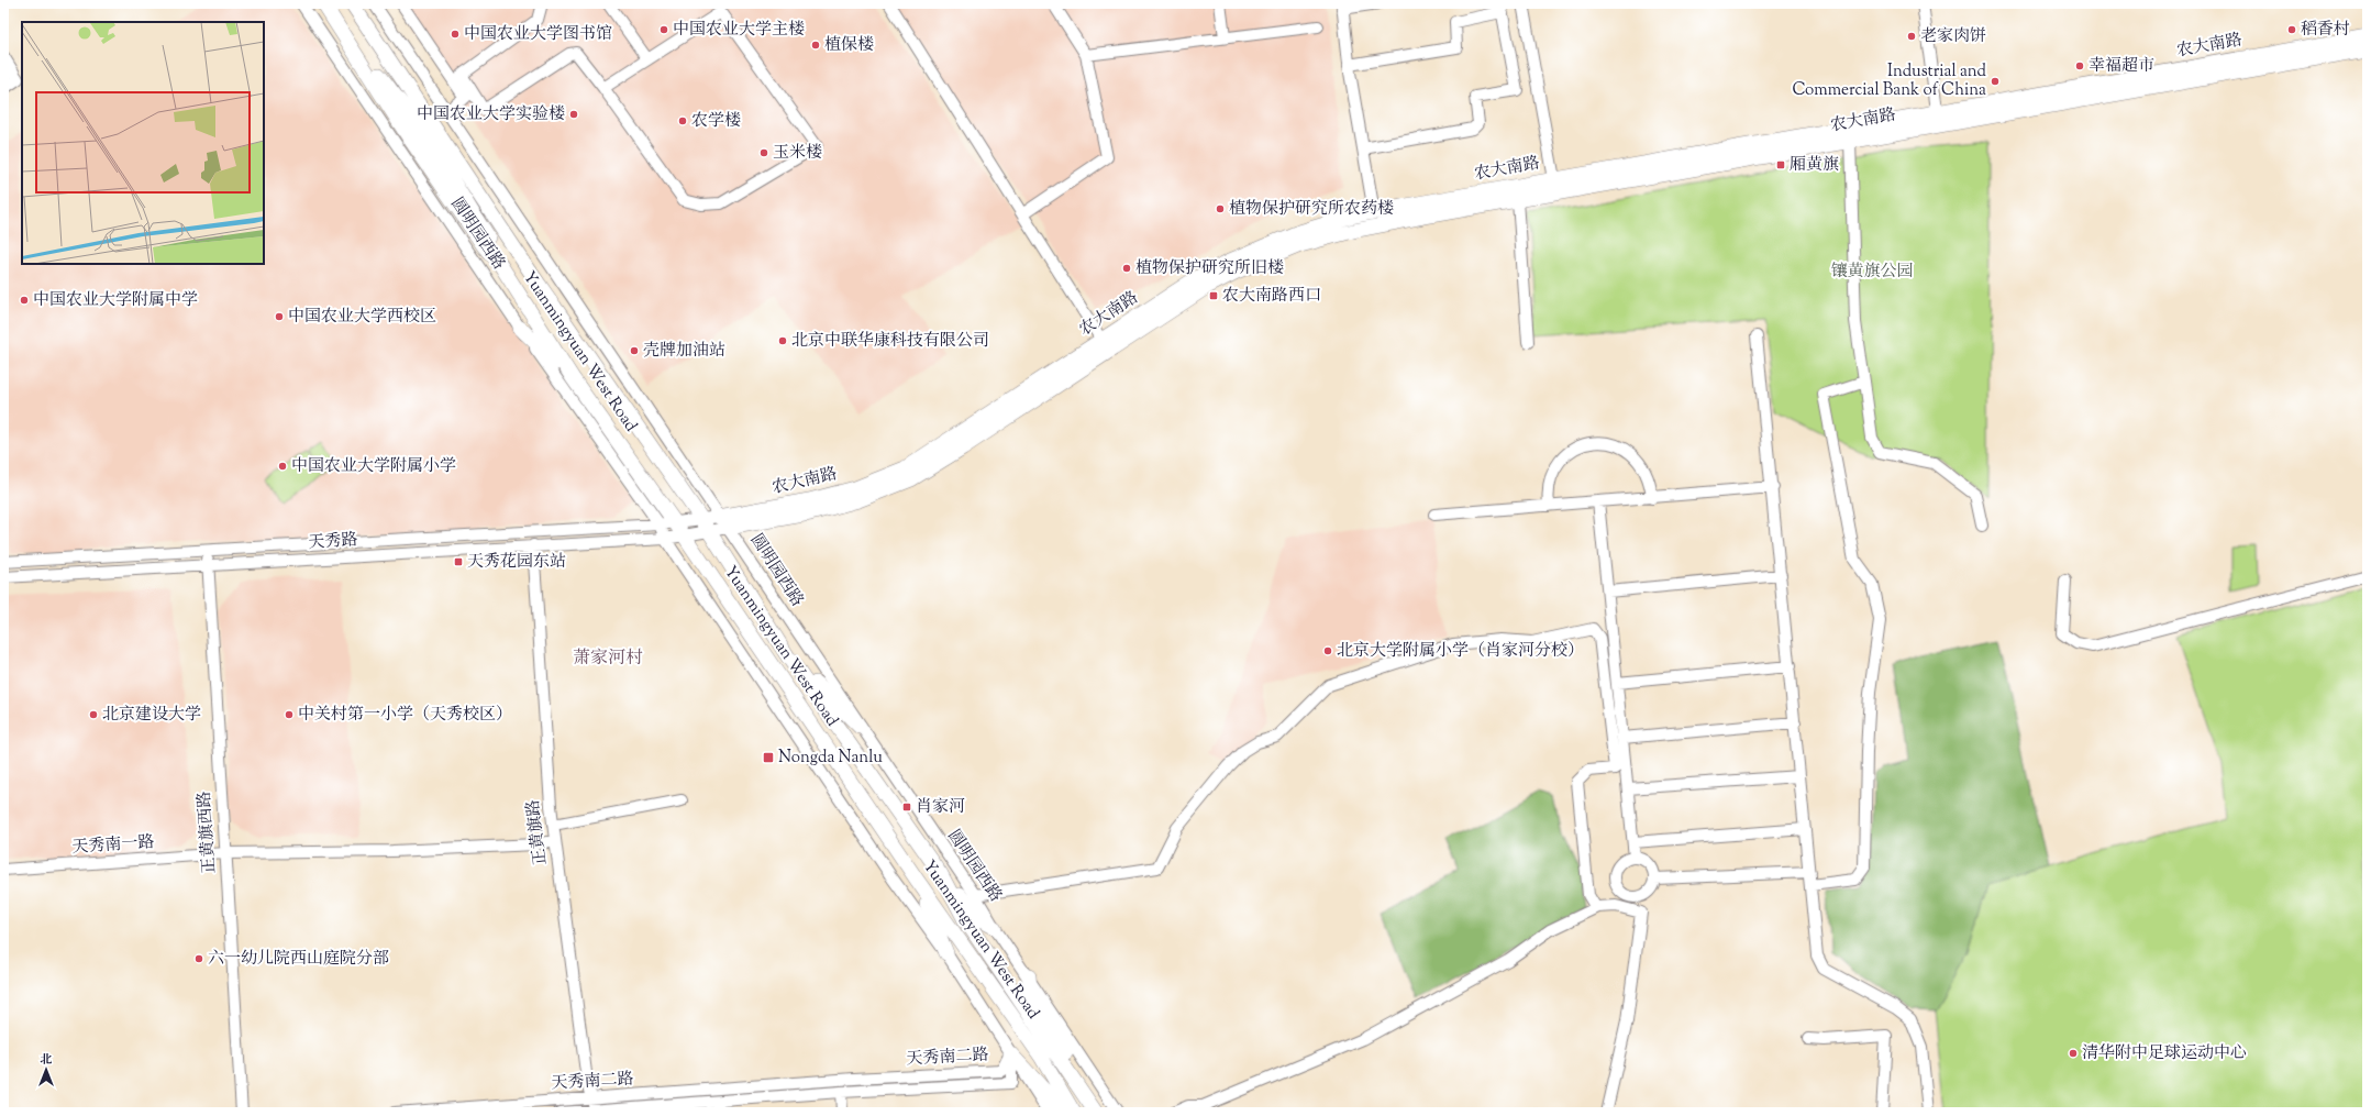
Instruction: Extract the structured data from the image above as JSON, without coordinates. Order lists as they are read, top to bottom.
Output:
{
  "streets": {
    "main road": ["农大南路", "Yuanmingyuan West Road"],
    "street": [
      "圆明园西路",
      "天秀路",
      "正黄旗西路",
      "正黄旗路",
      "天秀南一路",
      "天秀南二路"
    ]
  },
  "crossings": [
    ["农大南路", "圆明园西路"],
    ["农大南路", "天秀路"],
    ["圆明园西路", "天秀路"],
    ["Yuanmingyuan West Road", "天秀路"],
    ["天秀路", "正黄旗西路"],
    ["天秀路", "正黄旗路"],
    ["正黄旗西路", "天秀南一路"],
    ["正黄旗路", "天秀南一路"],
    ["正黄旗路", "天秀南二路"]
  ],
  "districts": ["萧家河村"],
  "parks": ["镶黄旗公园"],
  "places": {
    "other": [
      "中国农业大学主楼",
      "稻香村",
      "中国农业大学图书馆",
      "老家肉饼",
      "植保楼",
      "幸福超市",
      "Industrial and Commercial Bank of China",
      "中国农业大学实验楼",
      "农学楼",
      "玉米楼",
      "植物保护研究所农药楼",
      "植物保护研究所旧楼",
      "中国农业大学附属中学",
      "中国农业大学西校区",
      "北京中联华康科技有限公司",
      "壳牌加油站",
      "中国农业大学附属小学",
      "北京大学附属小学（肖家河分校）",
      "北京建设大学",
      "中关村第一小学（天秀校区）",
      "六一幼儿院西山庭院分部",
      "清华附中足球运动中心"
    ],
    "transit": [
      "厢黄旗",
      "农大南路西口",
      "天秀花园东站",
      "Nongda Nanlu",
      "肖家河"
    ]
  },
  "north": "top"
}
